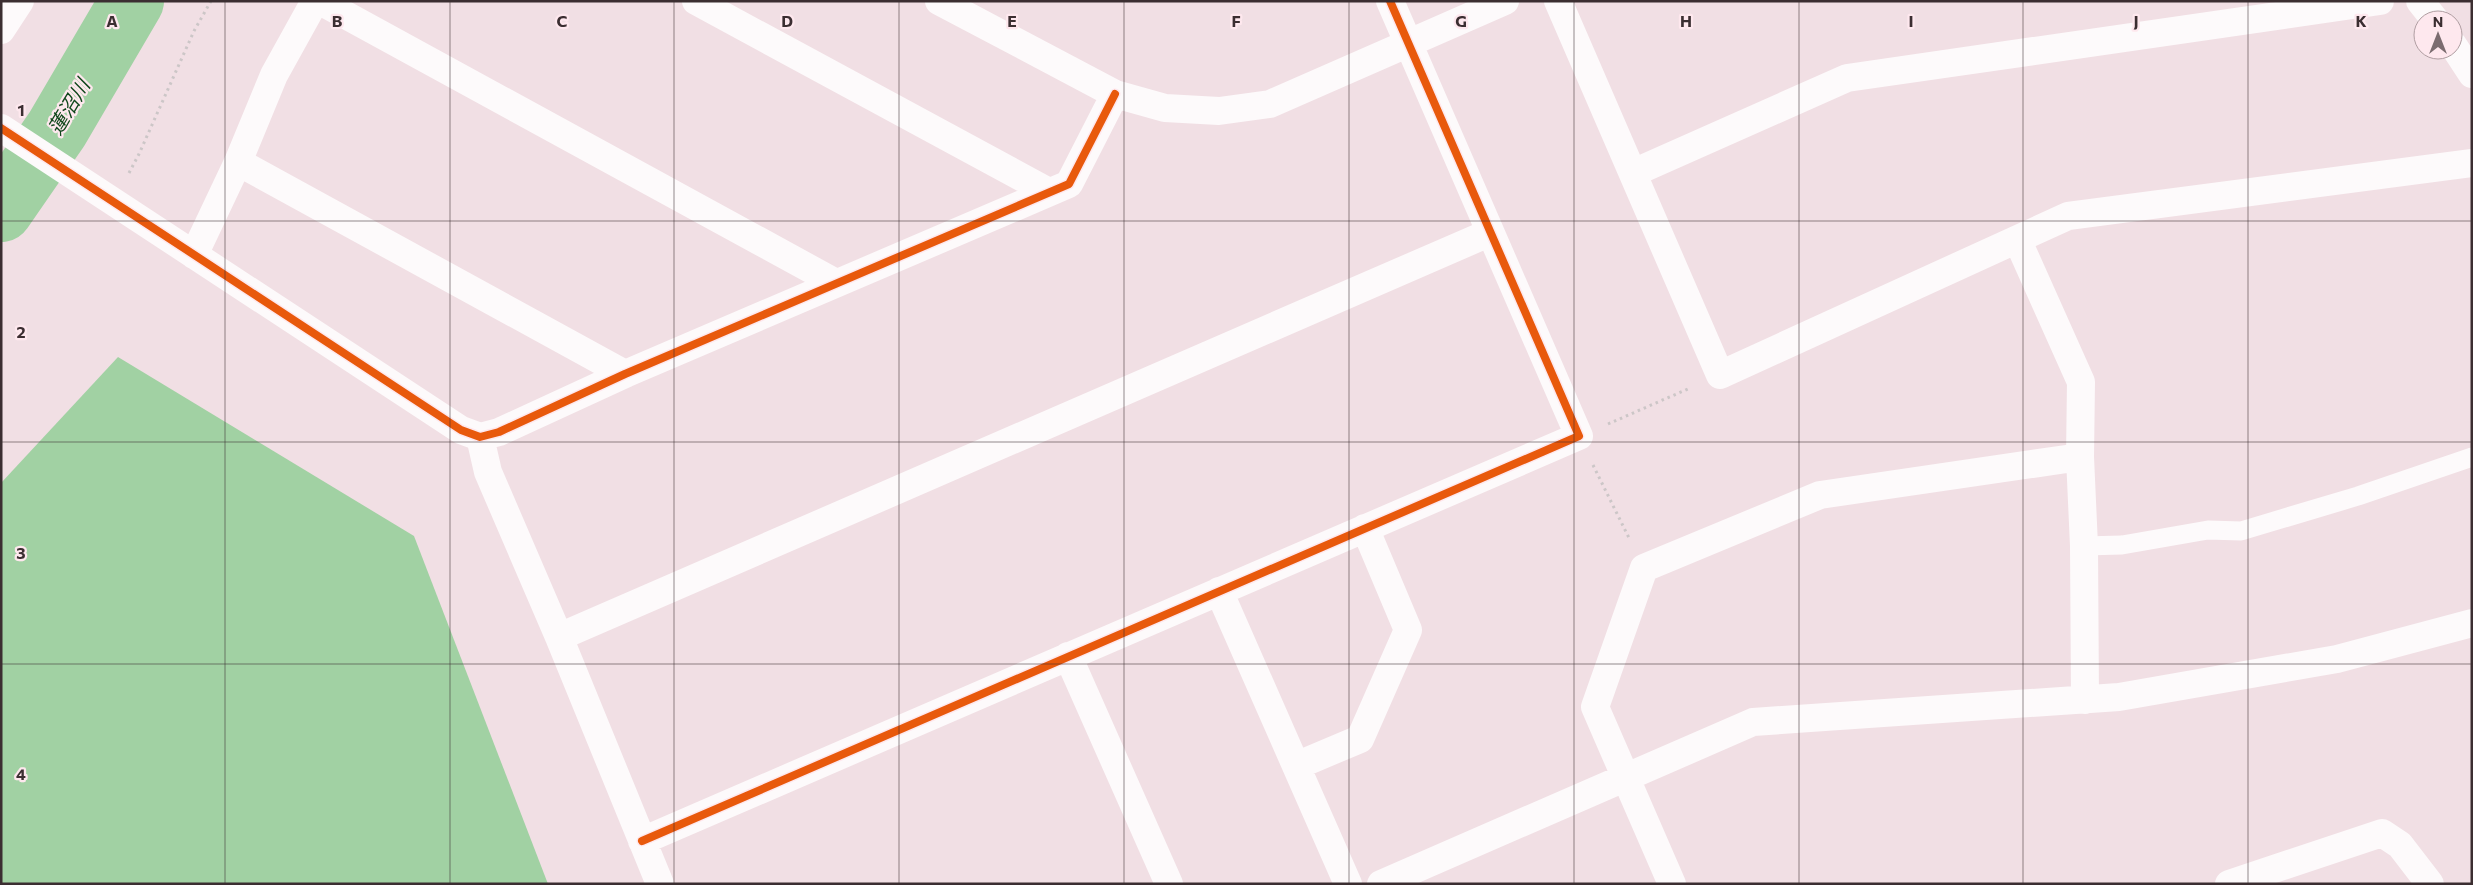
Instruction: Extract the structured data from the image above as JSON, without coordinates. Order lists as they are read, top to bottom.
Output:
{
  "water": ["蓮沼川"],
  "north": "top",
  "grid": {
    "columns": [
      "A",
      "B",
      "C",
      "D",
      "E",
      "F",
      "G",
      "H",
      "I",
      "J",
      "K"
    ],
    "rows": [
      "1",
      "2",
      "3",
      "4"
    ]
  }
}
